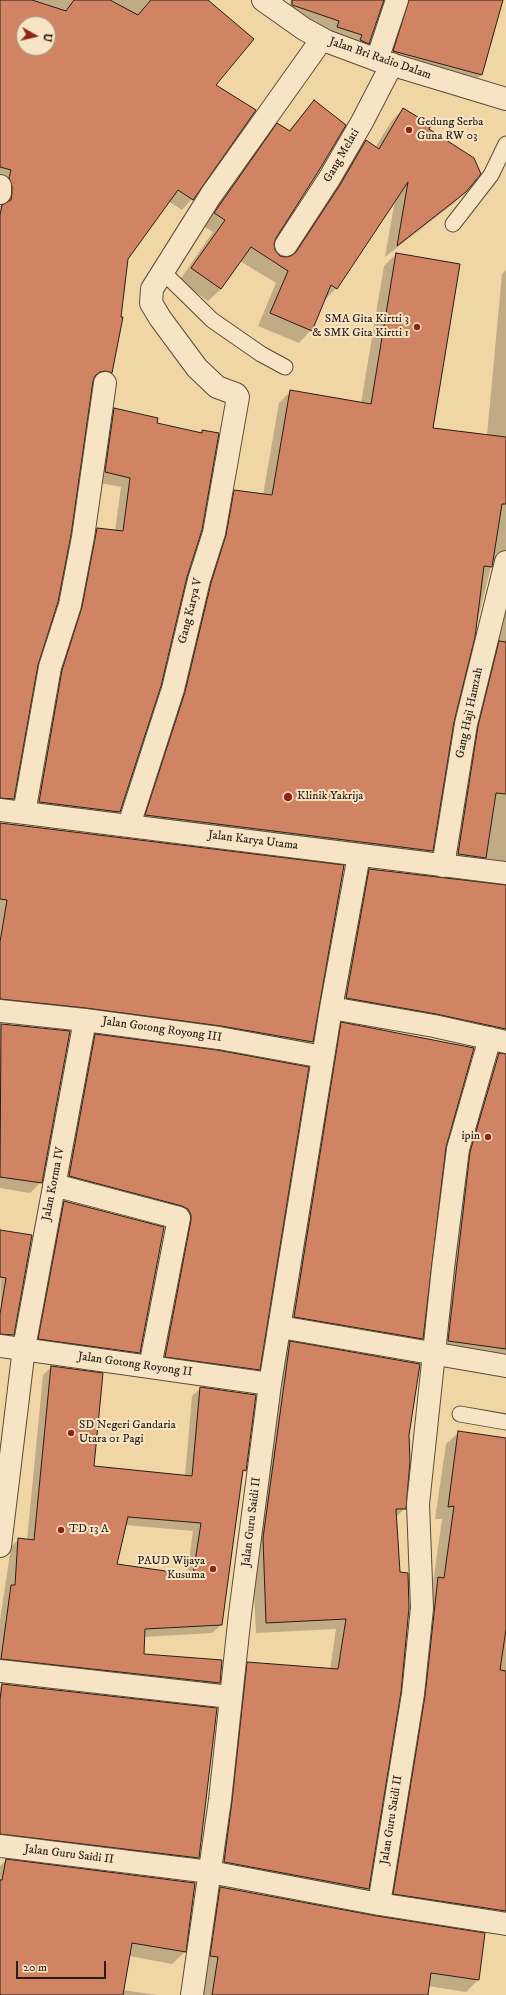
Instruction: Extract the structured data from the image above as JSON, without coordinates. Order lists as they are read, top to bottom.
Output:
{
  "streets": {
    "street": [
      "Jalan Bri Radio Dalam",
      "Gang Melati",
      "Gang Karya V",
      "Gang Haji Hamzah",
      "Jalan Karya Utama",
      "Jalan Gotong Royong III",
      "Jalan Korma IV",
      "Jalan Gotong Royong II",
      "Jalan Guru Saidi II"
    ]
  },
  "crossings": [
    ["Jalan Bri Radio Dalam", "Gang Melati"],
    ["Gang Karya V", "Jalan Karya Utama"],
    ["Gang Haji Hamzah", "Jalan Karya Utama"],
    ["Jalan Karya Utama", "Jalan Guru Saidi II"],
    ["Jalan Gotong Royong III", "Jalan Korma IV"],
    ["Jalan Gotong Royong III", "Jalan Guru Saidi II"],
    ["Jalan Korma IV", "Jalan Gotong Royong II"],
    ["Jalan Gotong Royong II", "Jalan Guru Saidi II"]
  ],
  "places": [
    "Gedung Serba Guna RW 03",
    "SMA Gita Kirtti 3 & SMK Gita Kirtti 1",
    "Klinik Yakrija",
    "ipin",
    "SD Negeri Gandaria Utara 01 Pagi",
    "TD 13 A",
    "PAUD Wijaya Kusuma"
  ],
  "scale_bar": "20 m",
  "north": "right"
}
